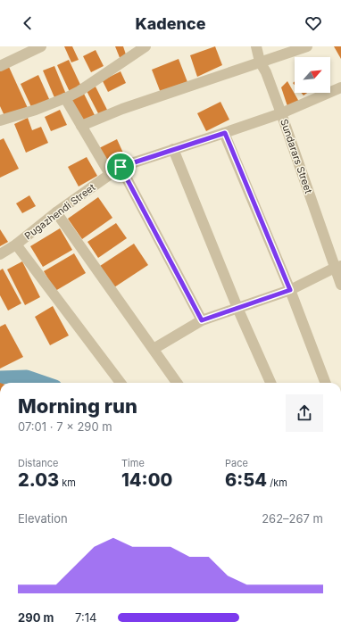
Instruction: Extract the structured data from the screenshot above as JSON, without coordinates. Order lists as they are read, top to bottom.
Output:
{
  "streets": {
    "street": ["Sundarars Street", "Pugazhendi Street"]
  },
  "crossings": [
    ["Sundarars Street", "Pugazhendi Street"]
  ],
  "north": "top right",
  "page": {
    "header": "Kadence",
    "heading": ["Morning run", "07:01 · 7 × 290 m"],
    "stats": [
      ["Distance", "2.03 km"],
      ["Time", "14:00"],
      ["Pace", "6:54 /km"]
    ],
    "chart": ["Elevation", "262–267 m"],
    "list": [
      {
        "name": "290 m",
        "note": "7:14"
      }
    ]
  }
}
